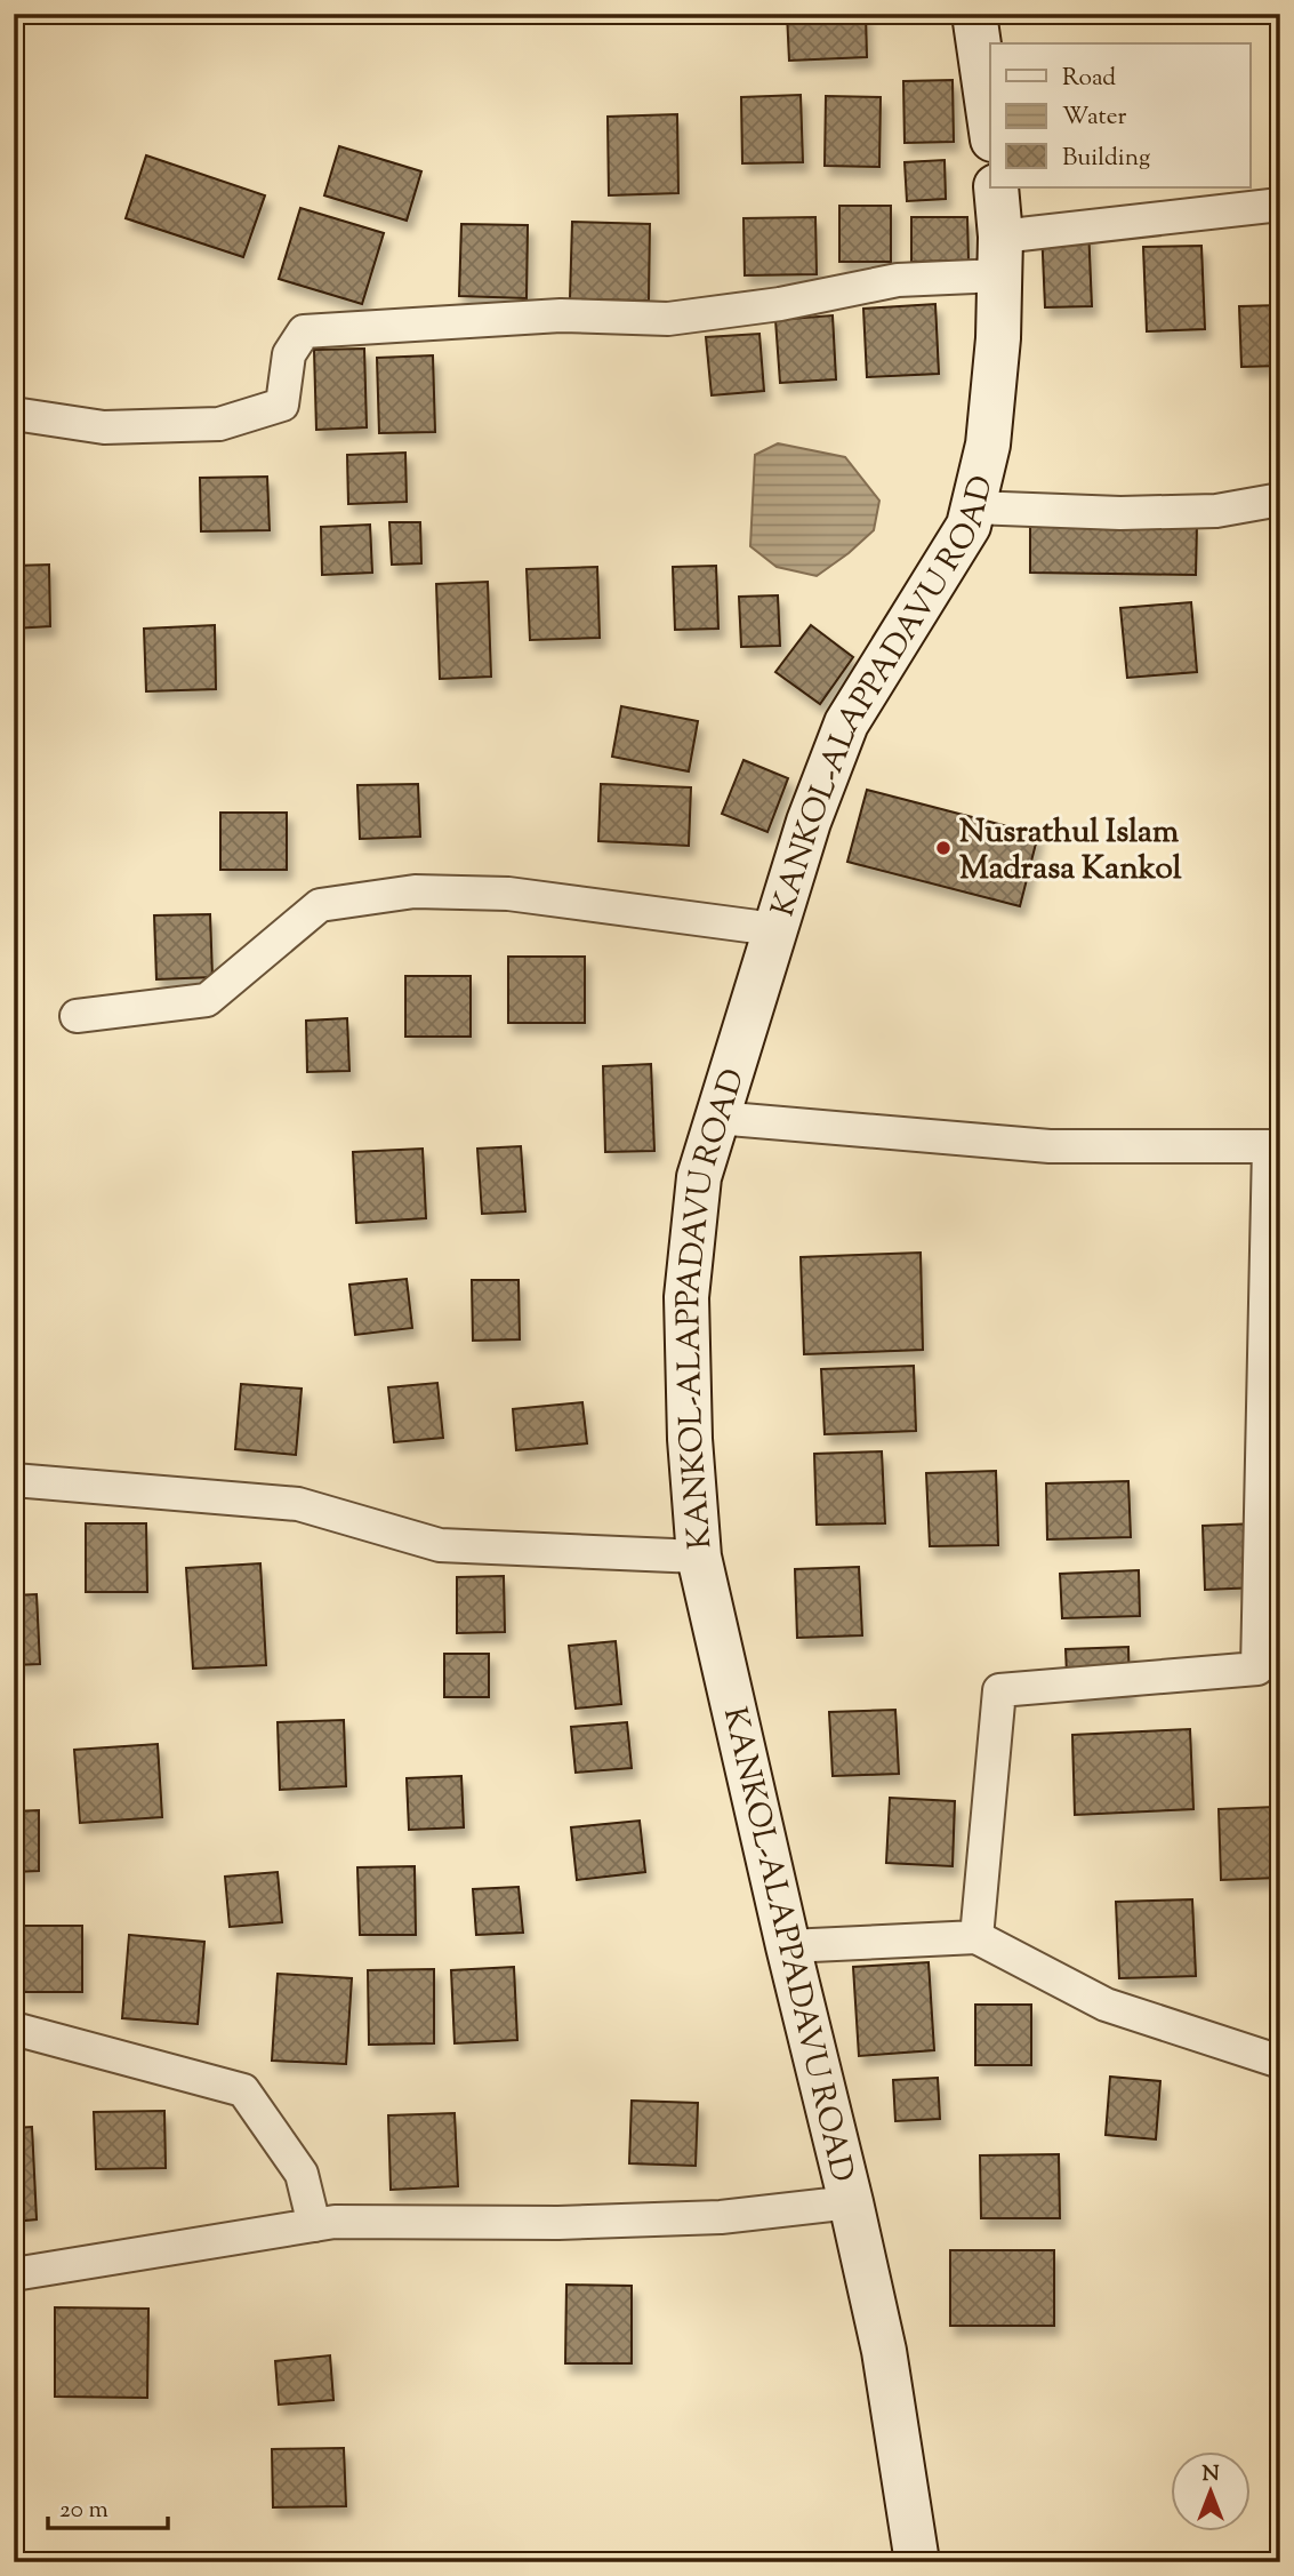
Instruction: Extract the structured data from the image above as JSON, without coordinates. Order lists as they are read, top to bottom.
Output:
{
  "streets": {
    "main road": ["KANKOL-ALAPPADAVU ROAD"]
  },
  "places": ["Nusrathul Islam Madrasa Kankol"],
  "legend": ["Road", "Water", "Building"],
  "scale_bar": "20 m",
  "north": "top"
}
